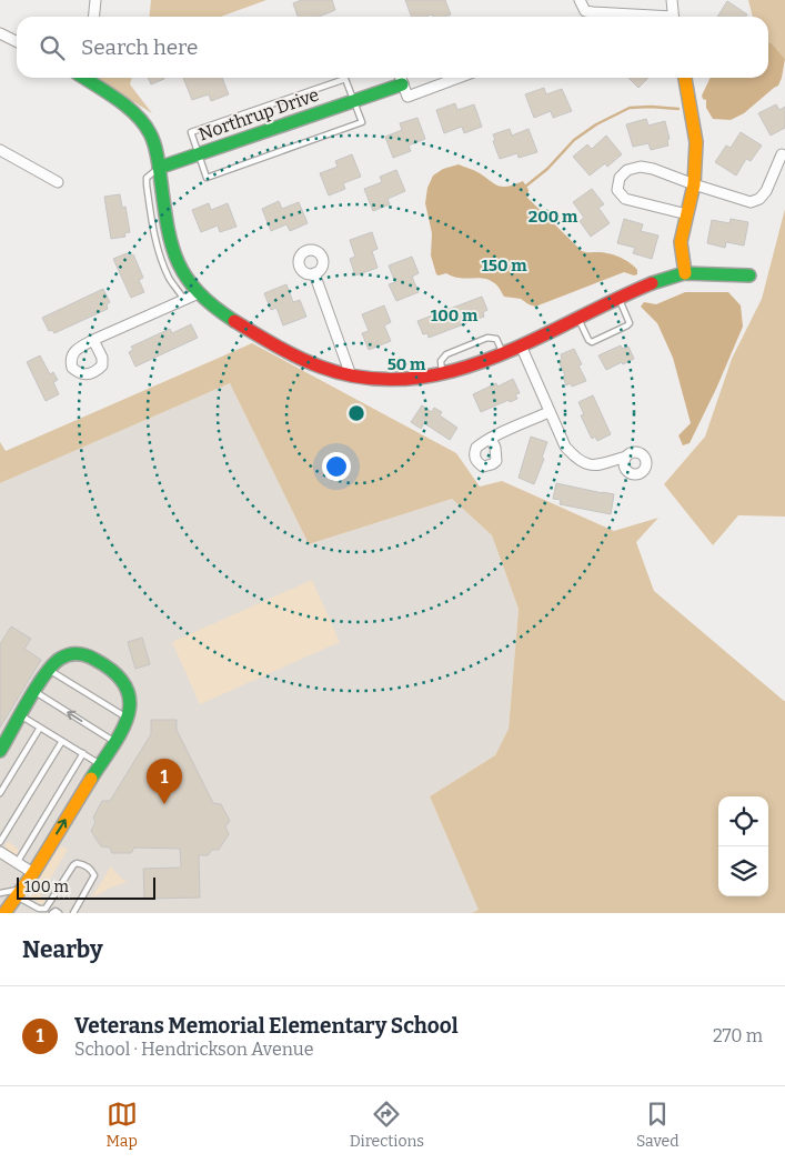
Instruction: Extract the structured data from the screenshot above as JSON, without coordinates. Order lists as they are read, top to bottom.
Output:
{
  "streets": {
    "street": ["Northrup Drive"]
  },
  "scale_bar": "100 m",
  "page": {
    "search": "Search here",
    "pins": "1",
    "scale": "100 m",
    "heading": "Nearby",
    "list": [
      {
        "mark": "1",
        "name": "Veterans Memorial Elementary School",
        "note": "School · Hendrickson Avenue",
        "value": "270 m"
      }
    ],
    "nav": ["Map", "Directions", "Saved"]
  },
  "rings": [
    "200 m",
    "150 m",
    "100 m",
    "50 m"
  ]
}
